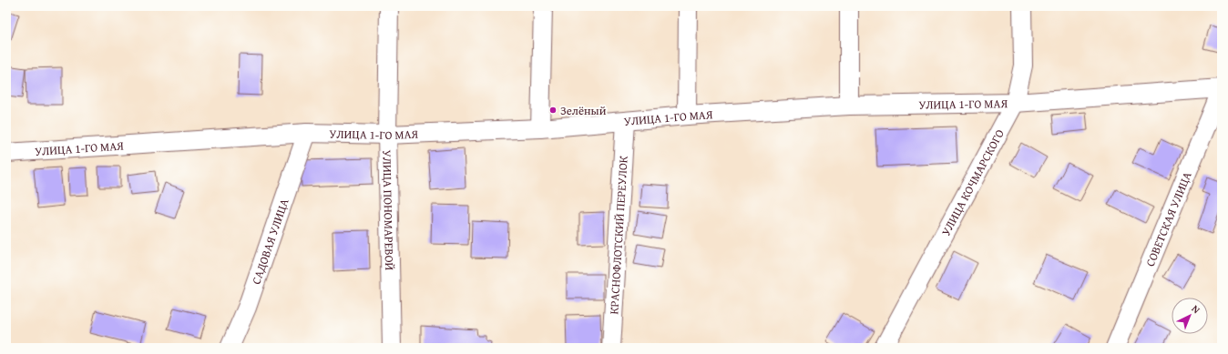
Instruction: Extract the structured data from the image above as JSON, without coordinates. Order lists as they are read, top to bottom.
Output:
{
  "streets": {
    "street": [
      "УЛИЦА 1-ГО МАЯ",
      "УЛИЦА КОЧМАРСКОГО",
      "УЛИЦА ПОНОМАРЕВОЙ",
      "СОВЕТСКАЯ УЛИЦА",
      "КРАСНОФЛОТСКИЙ ПЕРЕУЛОК",
      "САДОВАЯ УЛИЦА"
    ]
  },
  "crossings": [
    ["УЛИЦА 1-ГО МАЯ", "УЛИЦА КОЧМАРСКОГО"],
    ["УЛИЦА 1-ГО МАЯ", "УЛИЦА ПОНОМАРЕВОЙ"],
    ["УЛИЦА 1-ГО МАЯ", "СОВЕТСКАЯ УЛИЦА"],
    ["УЛИЦА 1-ГО МАЯ", "КРАСНОФЛОТСКИЙ ПЕРЕУЛОК"],
    ["УЛИЦА 1-ГО МАЯ", "САДОВАЯ УЛИЦА"]
  ],
  "places": ["Зелёный"],
  "north": "top right"
}
